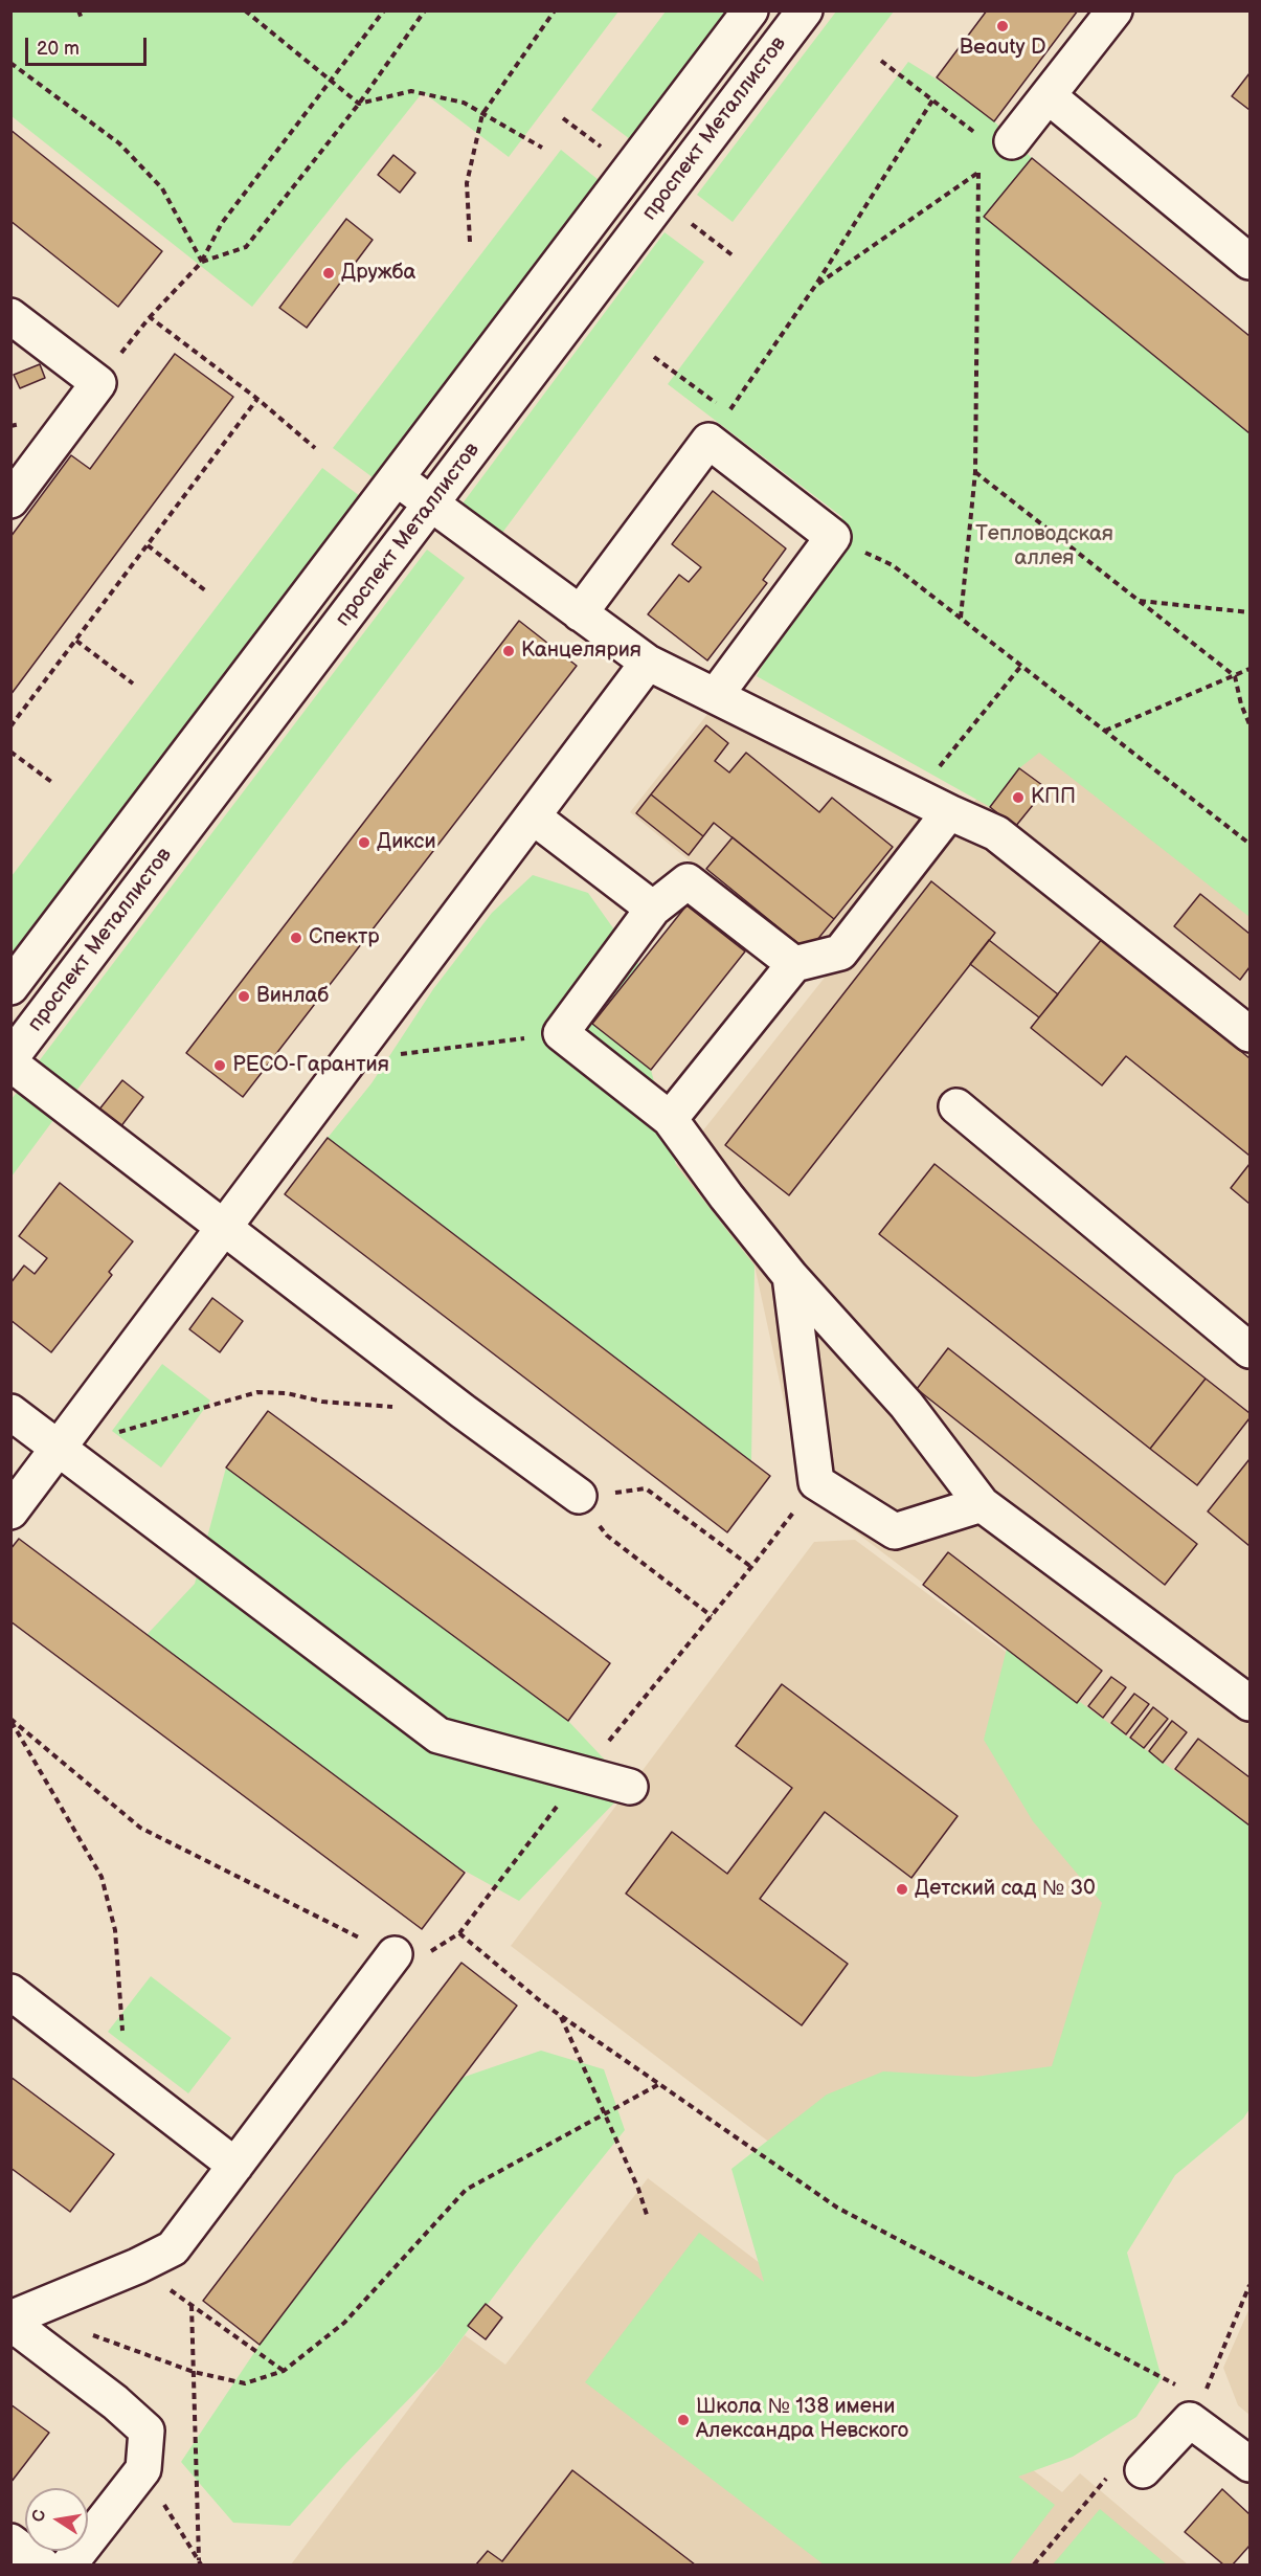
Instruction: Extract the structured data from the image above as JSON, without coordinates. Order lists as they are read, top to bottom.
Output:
{
  "streets": {
    "street": ["проспект Металлистов"]
  },
  "parks": ["Тепловодская аллея"],
  "places": [
    "Beauty D",
    "Дружба",
    "Канцелярия",
    "КПП",
    "Дикси",
    "Спектр",
    "Винлаб",
    "РЕСО-Гарантия",
    "Детский сад № 30",
    "Школа № 138 имени Александра Невского"
  ],
  "scale_bar": "20 m",
  "north": "left"
}
